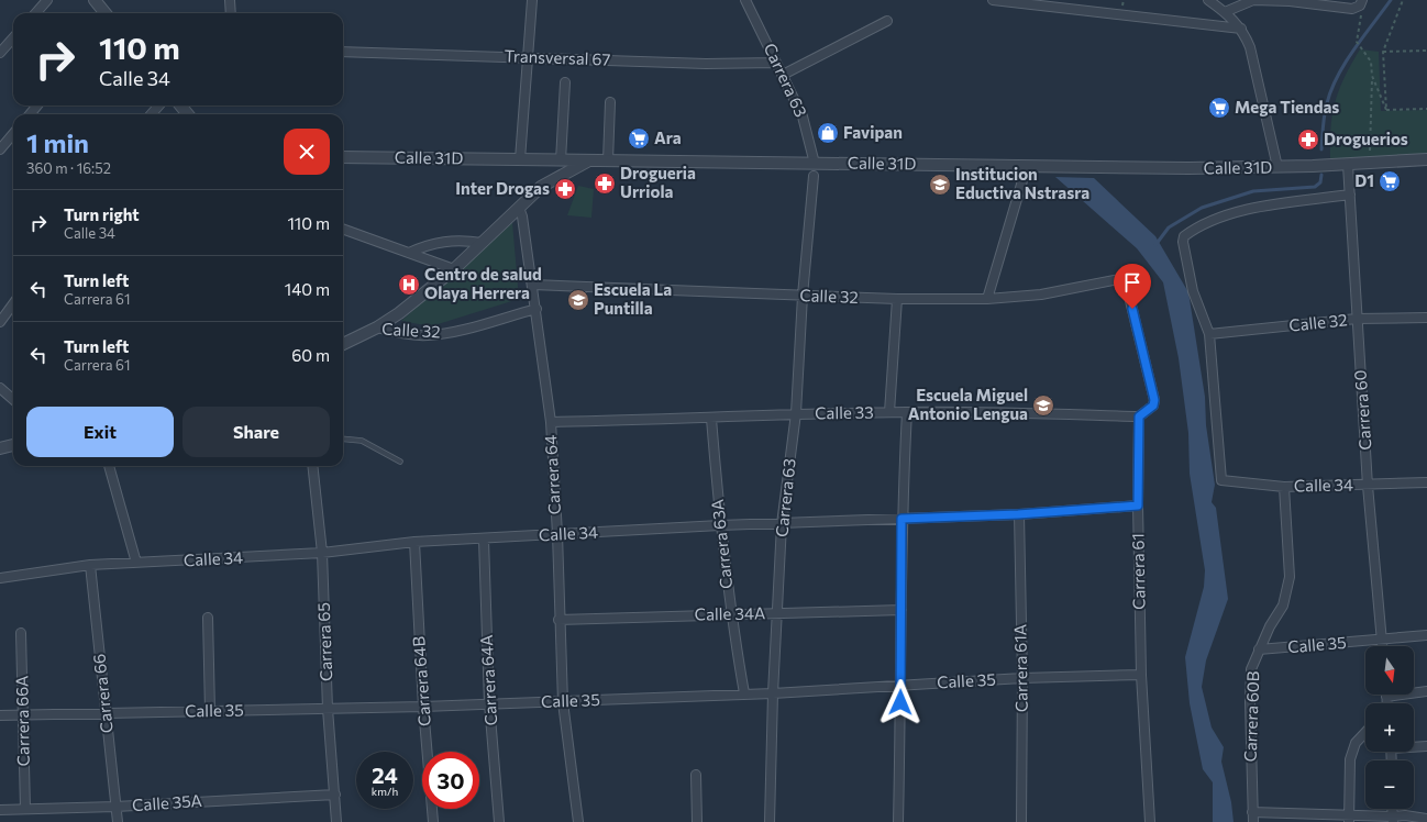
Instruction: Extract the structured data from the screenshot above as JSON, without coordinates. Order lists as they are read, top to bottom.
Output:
{
  "streets": {
    "street": [
      "Transversal 67",
      "Carrera 63",
      "Calle 31D",
      "Calle 32",
      "Carrera 60",
      "Calle 33",
      "Carrera 64",
      "Calle 34",
      "Carrera 63A",
      "Carrera 61",
      "Calle 34A",
      "Carrera 65",
      "Calle 35",
      "Carrera 61A",
      "Carrera 64A",
      "Carrera 64B",
      "Carrera 66",
      "Carrera 60B",
      "Carrera 66A",
      "Calle 35A"
    ]
  },
  "crossings": [
    ["Transversal 67", "Carrera 63"],
    ["Carrera 63", "Calle 31D"],
    ["Carrera 63", "Calle 32"],
    ["Carrera 63", "Calle 33"],
    ["Carrera 63", "Calle 34"],
    ["Carrera 63", "Calle 34A"],
    ["Carrera 63", "Calle 35"],
    ["Calle 31D", "Carrera 60"],
    ["Calle 32", "Carrera 60"],
    ["Calle 32", "Calle 33"],
    ["Calle 32", "Carrera 64"],
    ["Calle 32", "Calle 34"],
    ["Calle 32", "Carrera 61"],
    ["Carrera 60", "Calle 34"],
    ["Carrera 60", "Calle 35"],
    ["Calle 33", "Carrera 64"],
    ["Calle 33", "Carrera 63A"],
    ["Calle 33", "Carrera 61"],
    ["Carrera 64", "Calle 34"],
    ["Carrera 64", "Calle 34A"],
    ["Carrera 64", "Calle 35"],
    ["Calle 34", "Carrera 63A"],
    ["Calle 34", "Carrera 61"],
    ["Calle 34", "Carrera 65"],
    ["Calle 34", "Carrera 61A"],
    ["Calle 34", "Carrera 64A"],
    ["Calle 34", "Carrera 64B"],
    ["Calle 34", "Carrera 66"],
    ["Calle 34", "Carrera 60B"],
    ["Carrera 63A", "Calle 34A"],
    ["Carrera 63A", "Calle 35"],
    ["Carrera 61", "Calle 35"],
    ["Carrera 65", "Calle 35"],
    ["Carrera 65", "Calle 35A"],
    ["Calle 35", "Carrera 61A"],
    ["Calle 35", "Carrera 64A"],
    ["Calle 35", "Carrera 64B"],
    ["Calle 35", "Carrera 66"],
    ["Calle 35", "Carrera 60B"],
    ["Calle 35", "Carrera 66A"],
    ["Carrera 66", "Calle 35A"],
    ["Carrera 66A", "Calle 35A"]
  ],
  "places": {
    "supermarket": ["Mega Tiendas", "Ara", "D1"],
    "shop": ["Favipan"],
    "pharmacy": ["Droguerios", "Drogueria Urriola", "Inter Drogas"],
    "school or university": ["Institucion Eductiva Nstrasra", "Escuela La Puntilla", "Escuela Miguel Antonio Lengua"],
    "hospital": ["Centro de salud Olaya Herrera"]
  },
  "north": "bottom",
  "page": {
    "turn": ["110 m", "Calle 34"],
    "heading": ["1 min", "360 m · 16:52"],
    "list": [
      {
        "name": "Turn right",
        "note": "Calle 34",
        "value": "110 m"
      },
      {
        "name": "Turn left",
        "note": "Carrera 61",
        "value": "140 m"
      },
      {
        "name": "Turn left",
        "note": "Carrera 61",
        "value": "60 m"
      }
    ],
    "buttons": ["Exit", "Share"],
    "map_buttons": ["+", "−"],
    "speed": "24 km/h",
    "limit": "30"
  }
}
